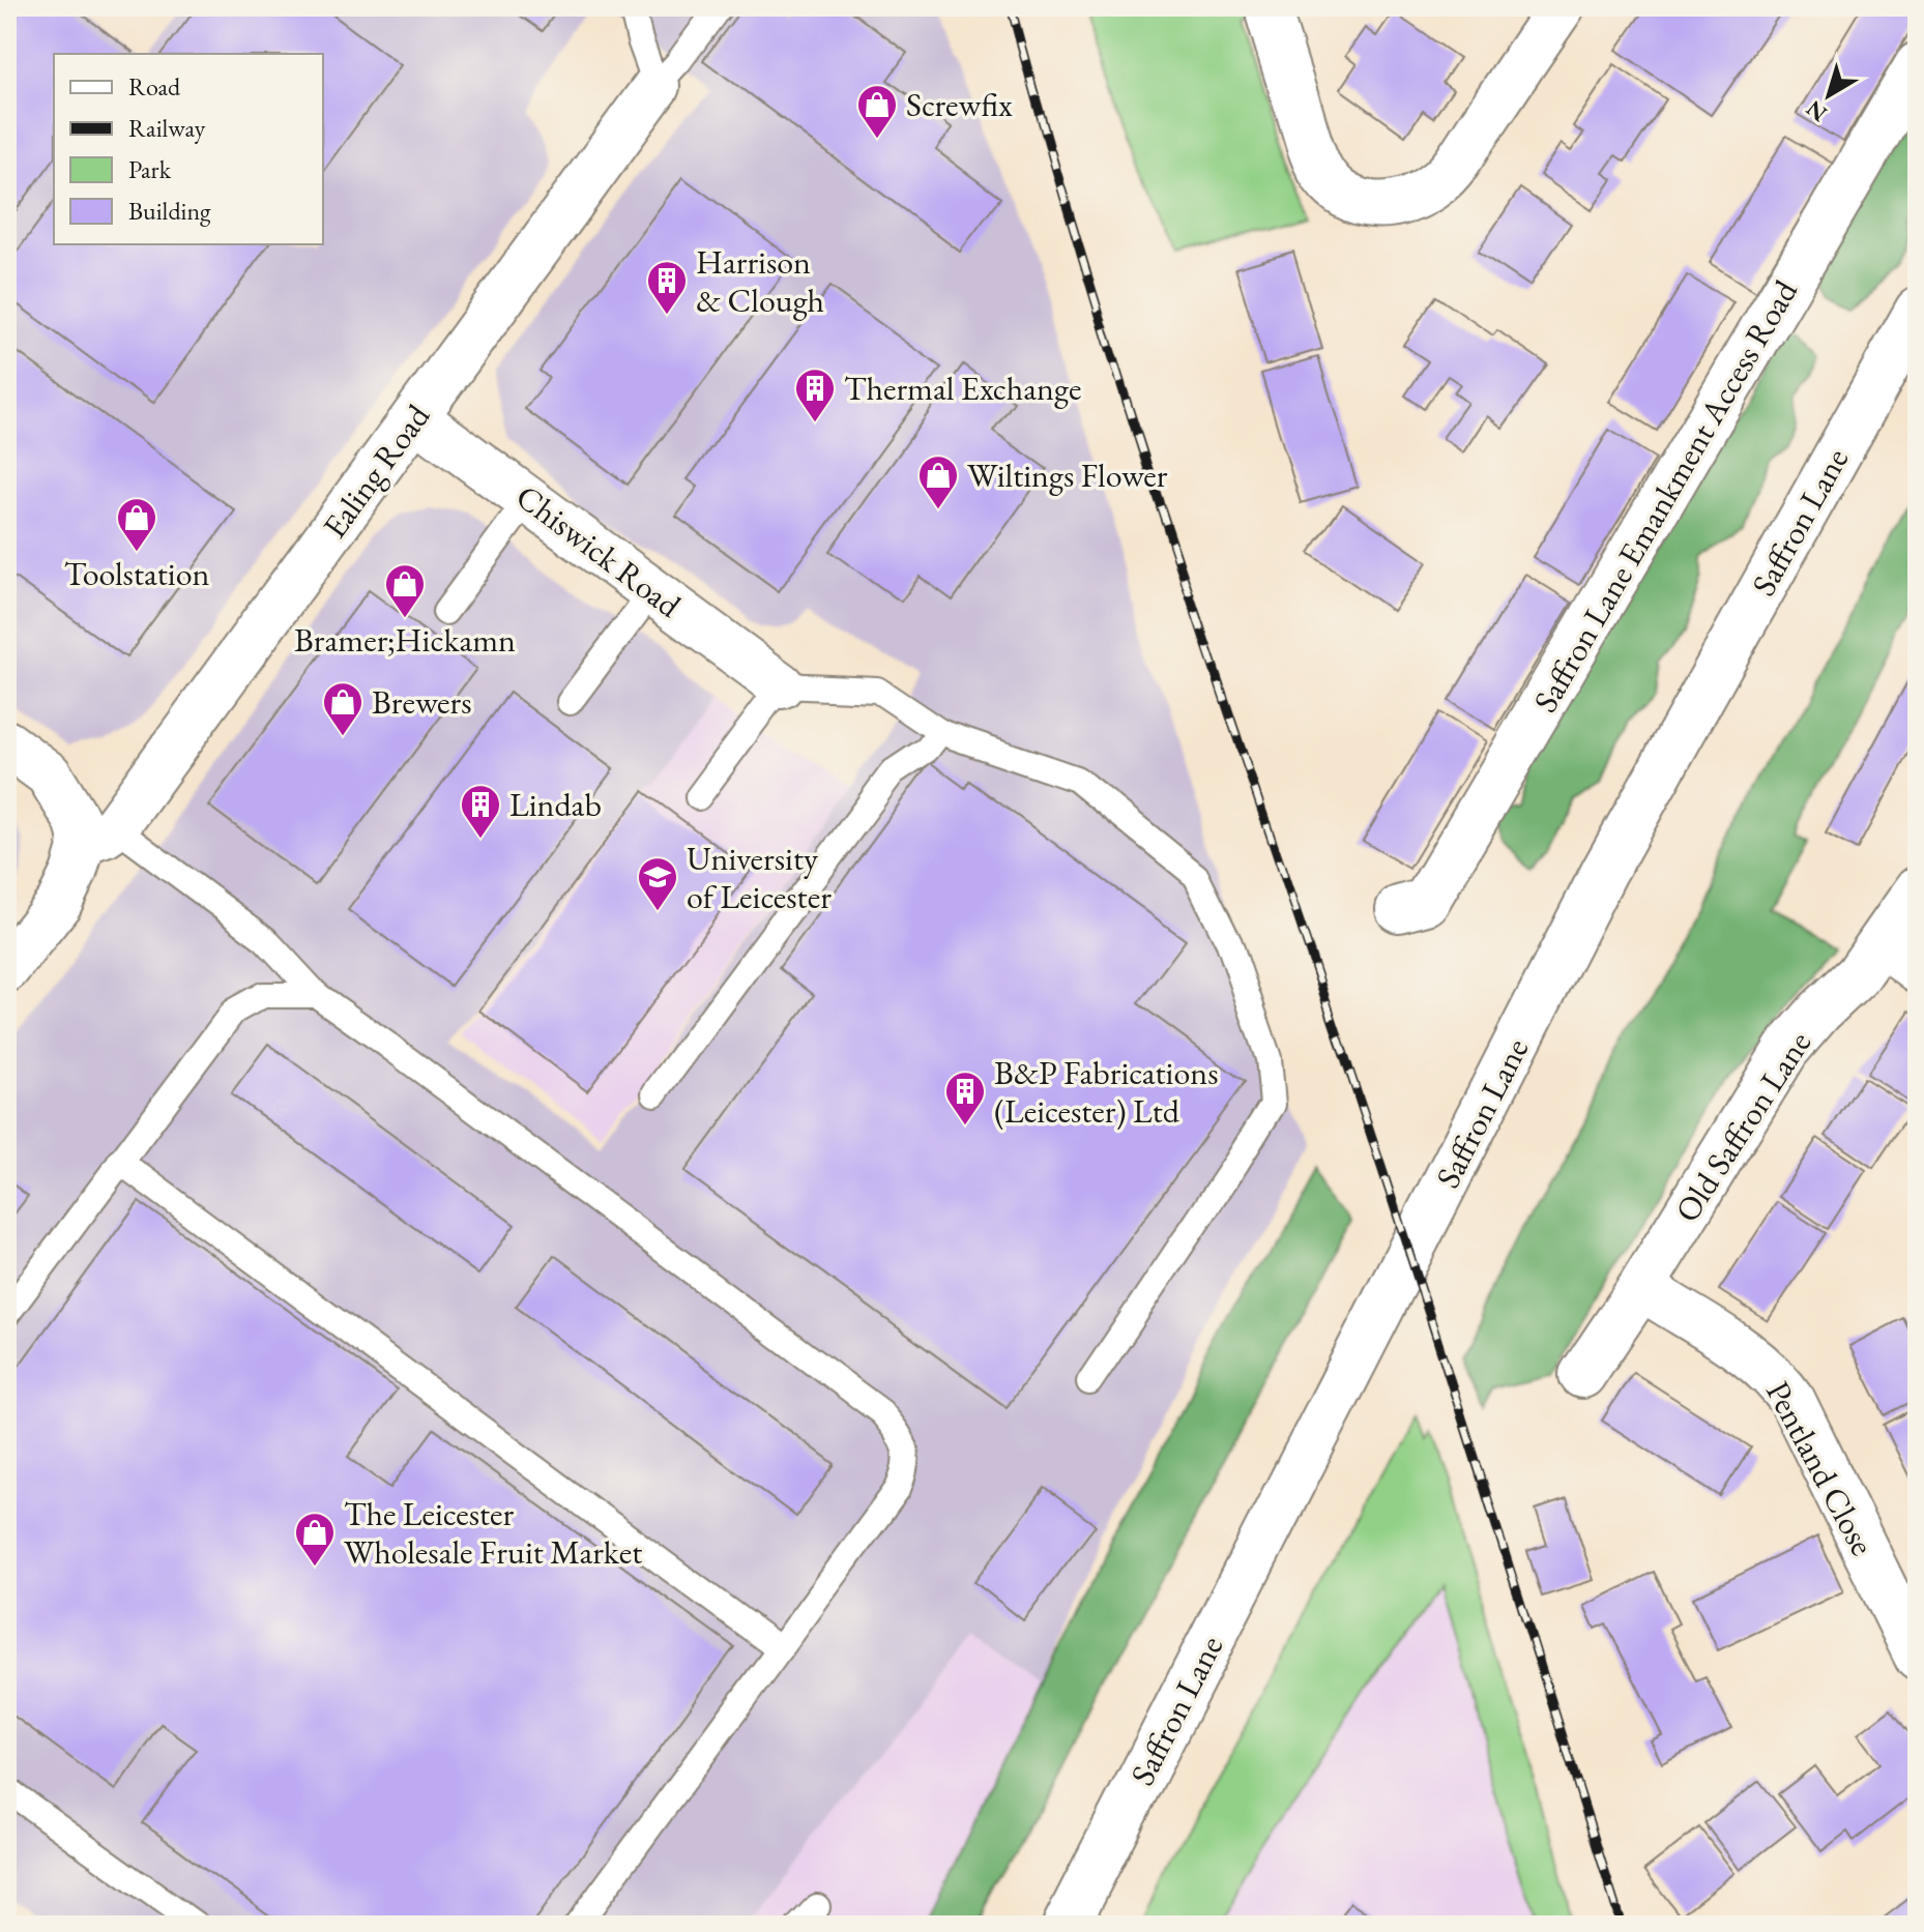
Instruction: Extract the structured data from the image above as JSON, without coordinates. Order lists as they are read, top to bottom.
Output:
{
  "streets": {
    "street": [
      "Ealing Road",
      "Saffron Lane Emankment Access Road",
      "Saffron Lane",
      "Chiswick Road",
      "Old Saffron Lane",
      "Pentland Close"
    ]
  },
  "crossings": [
    ["Ealing Road", "Chiswick Road"],
    ["Old Saffron Lane", "Pentland Close"]
  ],
  "places": {
    "shop": [
      "Screwfix",
      "Wiltings Flower",
      "Toolstation",
      "Bramer;Hickamn",
      "Brewers",
      "The Leicester Wholesale Fruit Market"
    ],
    "building": [
      "Harrison & Clough",
      "Thermal Exchange",
      "Lindab",
      "B&P Fabrications (Leicester) Ltd"
    ],
    "school or university": ["University of Leicester"]
  },
  "legend": [
    "Road",
    "Railway",
    "Park",
    "Building"
  ],
  "north": "bottom left"
}
